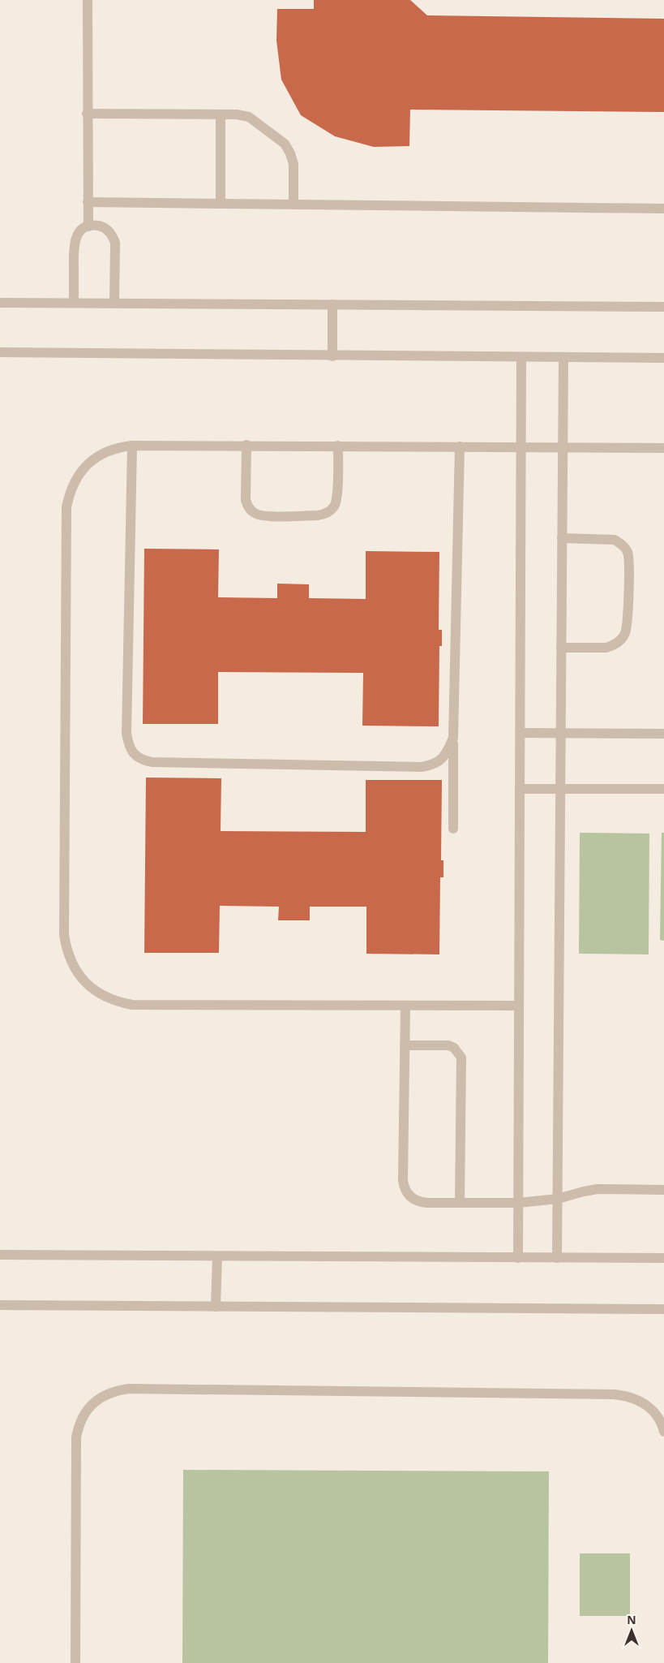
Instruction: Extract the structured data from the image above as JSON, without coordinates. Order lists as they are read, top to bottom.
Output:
{
  "north": "top"
}
